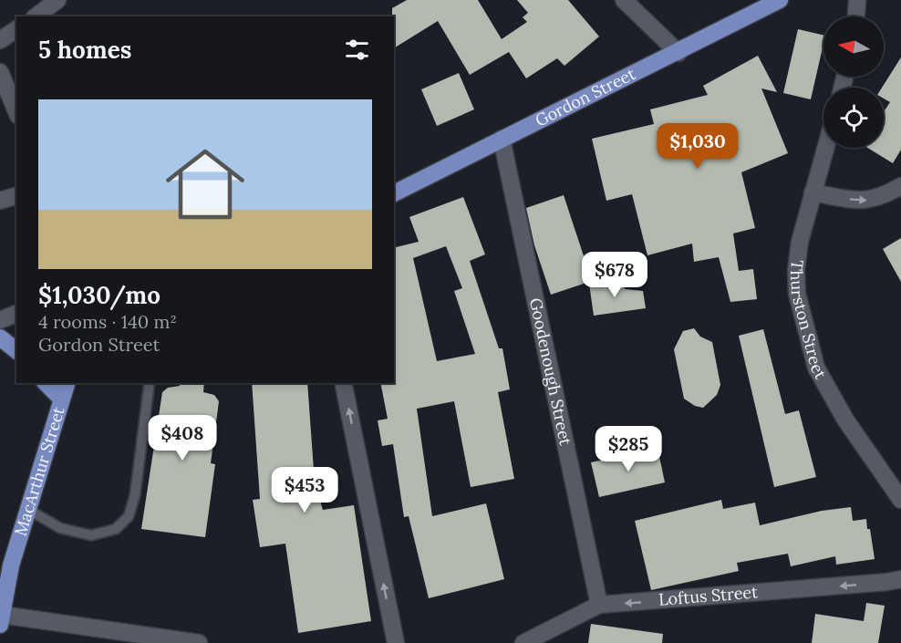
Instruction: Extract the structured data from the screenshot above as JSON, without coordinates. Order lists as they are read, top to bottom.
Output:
{
  "streets": {
    "main road": ["Gordon Street", "MacArthur Street"],
    "street": ["Thurston Street", "Goodenough Street", "Loftus Street"]
  },
  "crossings": [
    ["Gordon Street", "Goodenough Street"],
    ["Goodenough Street", "Loftus Street"]
  ],
  "one_way": ["Loftus Street"],
  "north": "left",
  "page": {
    "heading": "5 homes",
    "list": [
      {
        "name": "$1,030/mo",
        "note": "4 rooms · 140 m² · Gordon Street"
      }
    ],
    "price": [
      "$1,030",
      "$678",
      "$408",
      "$285",
      "$453"
    ]
  }
}
